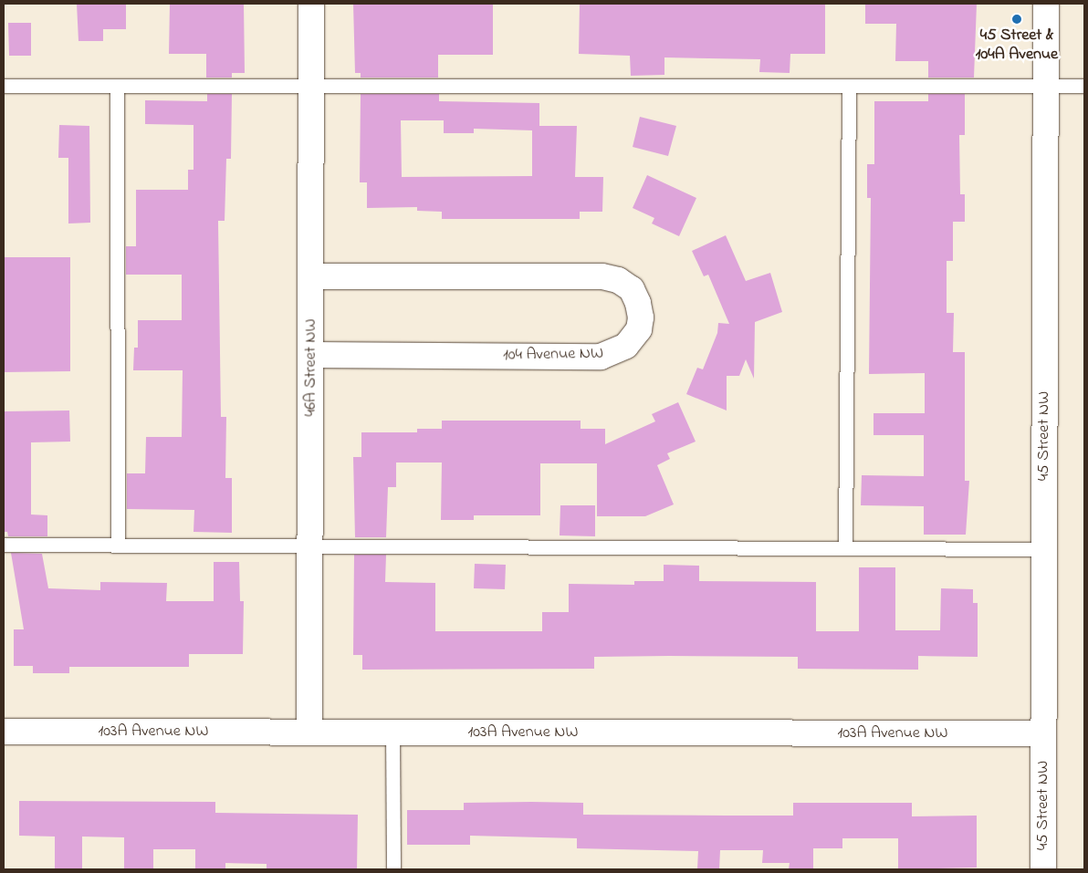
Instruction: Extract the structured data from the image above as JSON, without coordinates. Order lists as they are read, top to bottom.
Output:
{
  "streets": {
    "street": [
      "104 Avenue NW",
      "46A Street NW",
      "45 Street NW",
      "103A Avenue NW"
    ]
  },
  "crossings": [
    ["104 Avenue NW", "46A Street NW"],
    ["46A Street NW", "103A Avenue NW"],
    ["45 Street NW", "103A Avenue NW"]
  ],
  "places": ["45 Street & 104A Avenue"]
}
